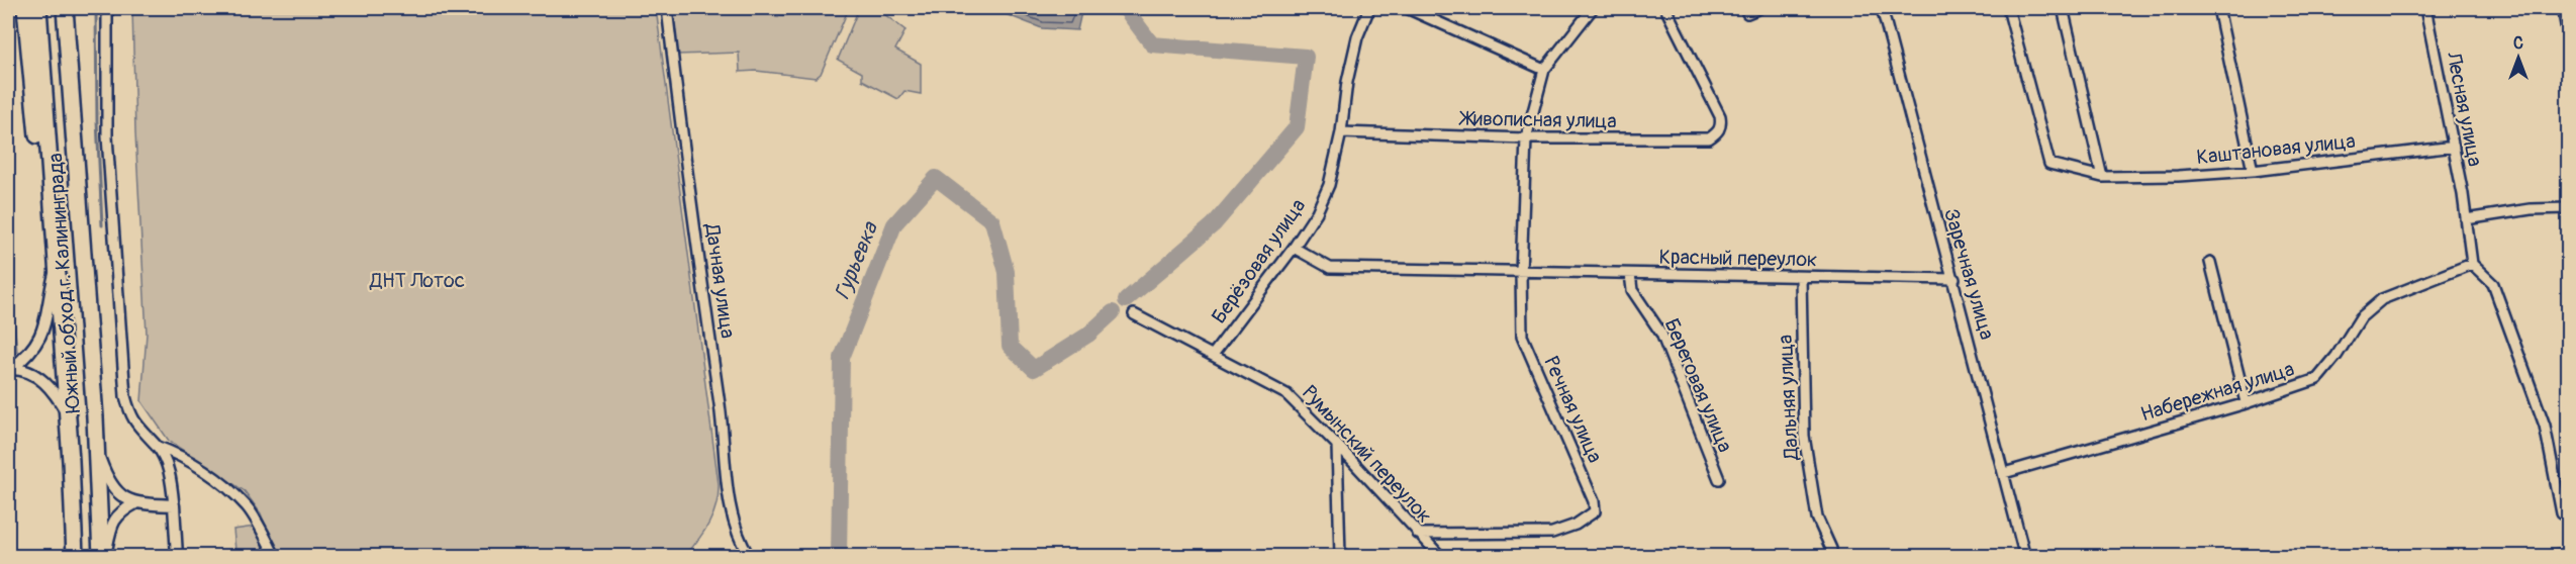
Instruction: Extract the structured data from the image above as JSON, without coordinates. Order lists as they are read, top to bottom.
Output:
{
  "streets": {
    "highway": ["Южный обход г. Калининграда"],
    "street": [
      "Лесная улица",
      "Живописная улица",
      "Каштановая улица",
      "Красный переулок",
      "Берёзовая улица",
      "Заречная улица",
      "Дачная улица",
      "Береговая улица",
      "Набережная улица",
      "Дальняя улица",
      "Речная улица",
      "Румынский переулок"
    ]
  },
  "crossings": [
    ["Лесная улица", "Каштановая улица"],
    ["Живописная улица", "Берёзовая улица"],
    ["Живописная улица", "Речная улица"],
    ["Красный переулок", "Берёзовая улица"],
    ["Красный переулок", "Заречная улица"],
    ["Красный переулок", "Береговая улица"],
    ["Красный переулок", "Дальняя улица"],
    ["Красный переулок", "Речная улица"],
    ["Берёзовая улица", "Румынский переулок"],
    ["Заречная улица", "Набережная улица"],
    ["Речная улица", "Румынский переулок"]
  ],
  "water": ["Гурьевка"],
  "parks": ["ДНТ Лотос"],
  "north": "top"
}
